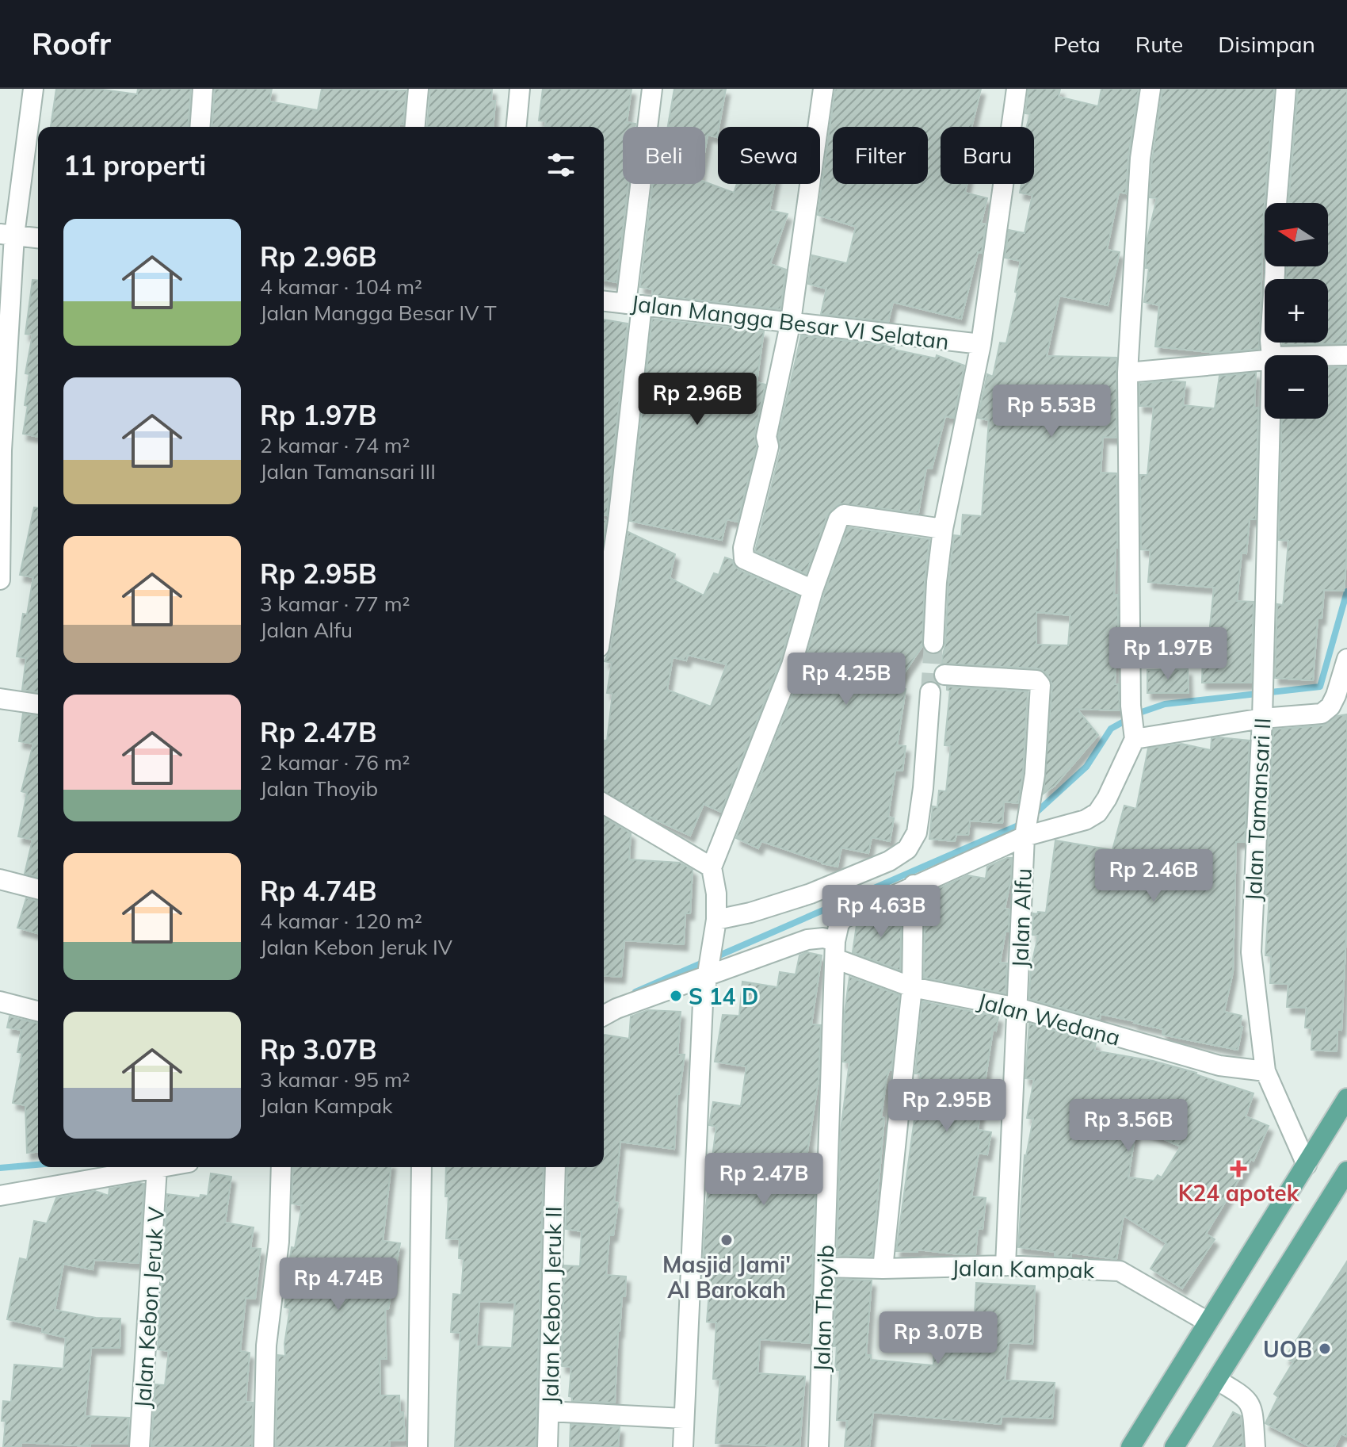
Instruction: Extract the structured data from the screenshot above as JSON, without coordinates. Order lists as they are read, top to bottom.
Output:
{
  "streets": {
    "street": [
      "Jalan Mangga Besar VI Selatan",
      "Jalan Tamansari II",
      "Jalan Alfu",
      "Jalan Wedana",
      "Jalan Kampak",
      "Jalan Kebon Jeruk II",
      "Jalan Kebon Jeruk V",
      "Jalan Thoyib"
    ]
  },
  "crossings": [
    ["Jalan Tamansari II", "Jalan Wedana"],
    ["Jalan Alfu", "Jalan Wedana"],
    ["Jalan Alfu", "Jalan Kampak"],
    ["Jalan Wedana", "Jalan Thoyib"],
    ["Jalan Kampak", "Jalan Thoyib"]
  ],
  "places": {
    "other": ["S 14 D", "Masjid Jami' Al Barokah", "UOB"],
    "health": ["K24 apotek"]
  },
  "north": "left",
  "page": {
    "header": "Roofr",
    "nav": ["Peta", "Rute", "Disimpan"],
    "chip": [
      "Beli",
      "Sewa",
      "Filter",
      "Baru"
    ],
    "heading": "11 properti",
    "map_buttons": ["+", "−"],
    "list": [
      {
        "name": "Rp 2.96B",
        "note": "4 kamar · 104 m² · Jalan Mangga Besar IV T"
      },
      {
        "name": "Rp 1.97B",
        "note": "2 kamar · 74 m² · Jalan Tamansari III"
      },
      {
        "name": "Rp 2.95B",
        "note": "3 kamar · 77 m² · Jalan Alfu"
      },
      {
        "name": "Rp 2.47B",
        "note": "2 kamar · 76 m² · Jalan Thoyib"
      },
      {
        "name": "Rp 4.74B",
        "note": "4 kamar · 120 m² · Jalan Kebon Jeruk IV"
      },
      {
        "name": "Rp 3.07B",
        "note": "3 kamar · 95 m² · Jalan Kampak"
      }
    ],
    "price": [
      "Rp 2.96B",
      "Rp 5.53B",
      "Rp 1.97B",
      "Rp 4.25B",
      "Rp 2.46B",
      "Rp 4.63B",
      "Rp 2.95B",
      "Rp 3.56B",
      "Rp 2.47B",
      "Rp 4.74B",
      "Rp 3.07B"
    ]
  }
}
